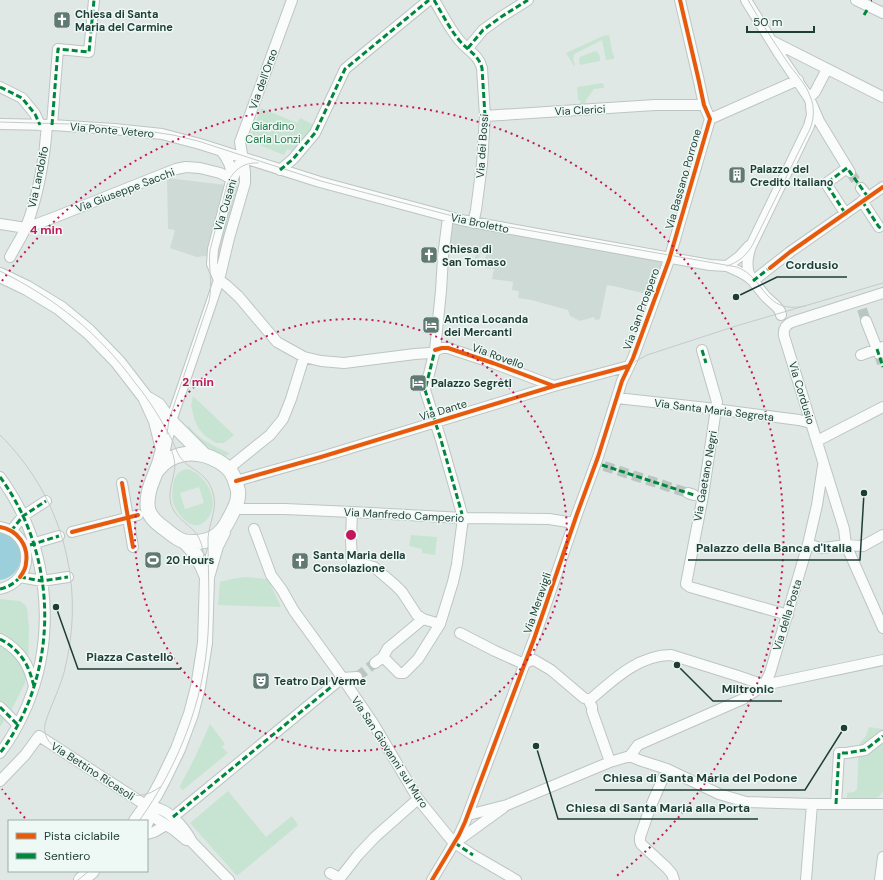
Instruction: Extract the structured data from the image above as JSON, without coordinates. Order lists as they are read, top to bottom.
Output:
{
  "streets": {
    "street": [
      "Via dell'Orso",
      "Via Clerici",
      "Via Ponte Vetero",
      "Via dei Bossi",
      "Via Landolfo",
      "Via Bassano Porrone",
      "Via Giuseppe Sacchi",
      "Via Cusani",
      "Via Broletto",
      "Via San Prospero",
      "Via Rovello",
      "Via Cordusio",
      "Via Dante",
      "Via Santa Maria Segreta",
      "Via Gaetano Negri",
      "Via Manfredo Camperio",
      "Via Meravigli",
      "Via della Posta",
      "Via San Giovanni sul Muro",
      "Via Bettino Ricasoli"
    ]
  },
  "crossings": [
    ["Via dell'Orso", "Via Ponte Vetero"],
    ["Via dell'Orso", "Via Cusani"],
    ["Via dell'Orso", "Via Broletto"],
    ["Via Clerici", "Via dei Bossi"],
    ["Via Clerici", "Via Bassano Porrone"],
    ["Via Ponte Vetero", "Via Landolfo"],
    ["Via Ponte Vetero", "Via Cusani"],
    ["Via Ponte Vetero", "Via Broletto"],
    ["Via dei Bossi", "Via Broletto"],
    ["Via Landolfo", "Via Giuseppe Sacchi"],
    ["Via Bassano Porrone", "Via Broletto"],
    ["Via Bassano Porrone", "Via San Prospero"],
    ["Via Giuseppe Sacchi", "Via Cusani"],
    ["Via Cusani", "Via Broletto"],
    ["Via Cusani", "Via Rovello"],
    ["Via Broletto", "Via San Prospero"],
    ["Via San Prospero", "Via Dante"],
    ["Via San Prospero", "Via Meravigli"],
    ["Via Rovello", "Via Dante"],
    ["Via Cordusio", "Via Santa Maria Segreta"],
    ["Via Cordusio", "Via della Posta"],
    ["Via Dante", "Via Manfredo Camperio"],
    ["Via Dante", "Via Meravigli"],
    ["Via Santa Maria Segreta", "Via Gaetano Negri"],
    ["Via Santa Maria Segreta", "Via Meravigli"],
    ["Via Gaetano Negri", "Via della Posta"],
    ["Via Manfredo Camperio", "Via Meravigli"],
    ["Via Meravigli", "Via San Giovanni sul Muro"]
  ],
  "parks": ["Giardino Carla Lonzi"],
  "places": {
    "church": ["Chiesa di Santa Maria del Carmine", "Chiesa di San Tomaso", "Santa Maria della Consolazione"],
    "building": ["Palazzo del Credito Italiano"],
    "other": [
      "Cordusio",
      "Palazzo della Banca d'Italia",
      "Piazza Castello",
      "Miltronic",
      "Chiesa di Santa Maria del Podone",
      "Chiesa di Santa Maria alla Porta"
    ],
    "hotel": ["Antica Locanda dei Mercanti", "Palazzo Segreti"],
    "sports": ["20 Hours"],
    "theatre": ["Teatro Dal Verme"]
  },
  "legend": ["Pista ciclabile", "Sentiero"],
  "scale_bar": "50 m",
  "rings": ["4 min", "2 min"]
}
